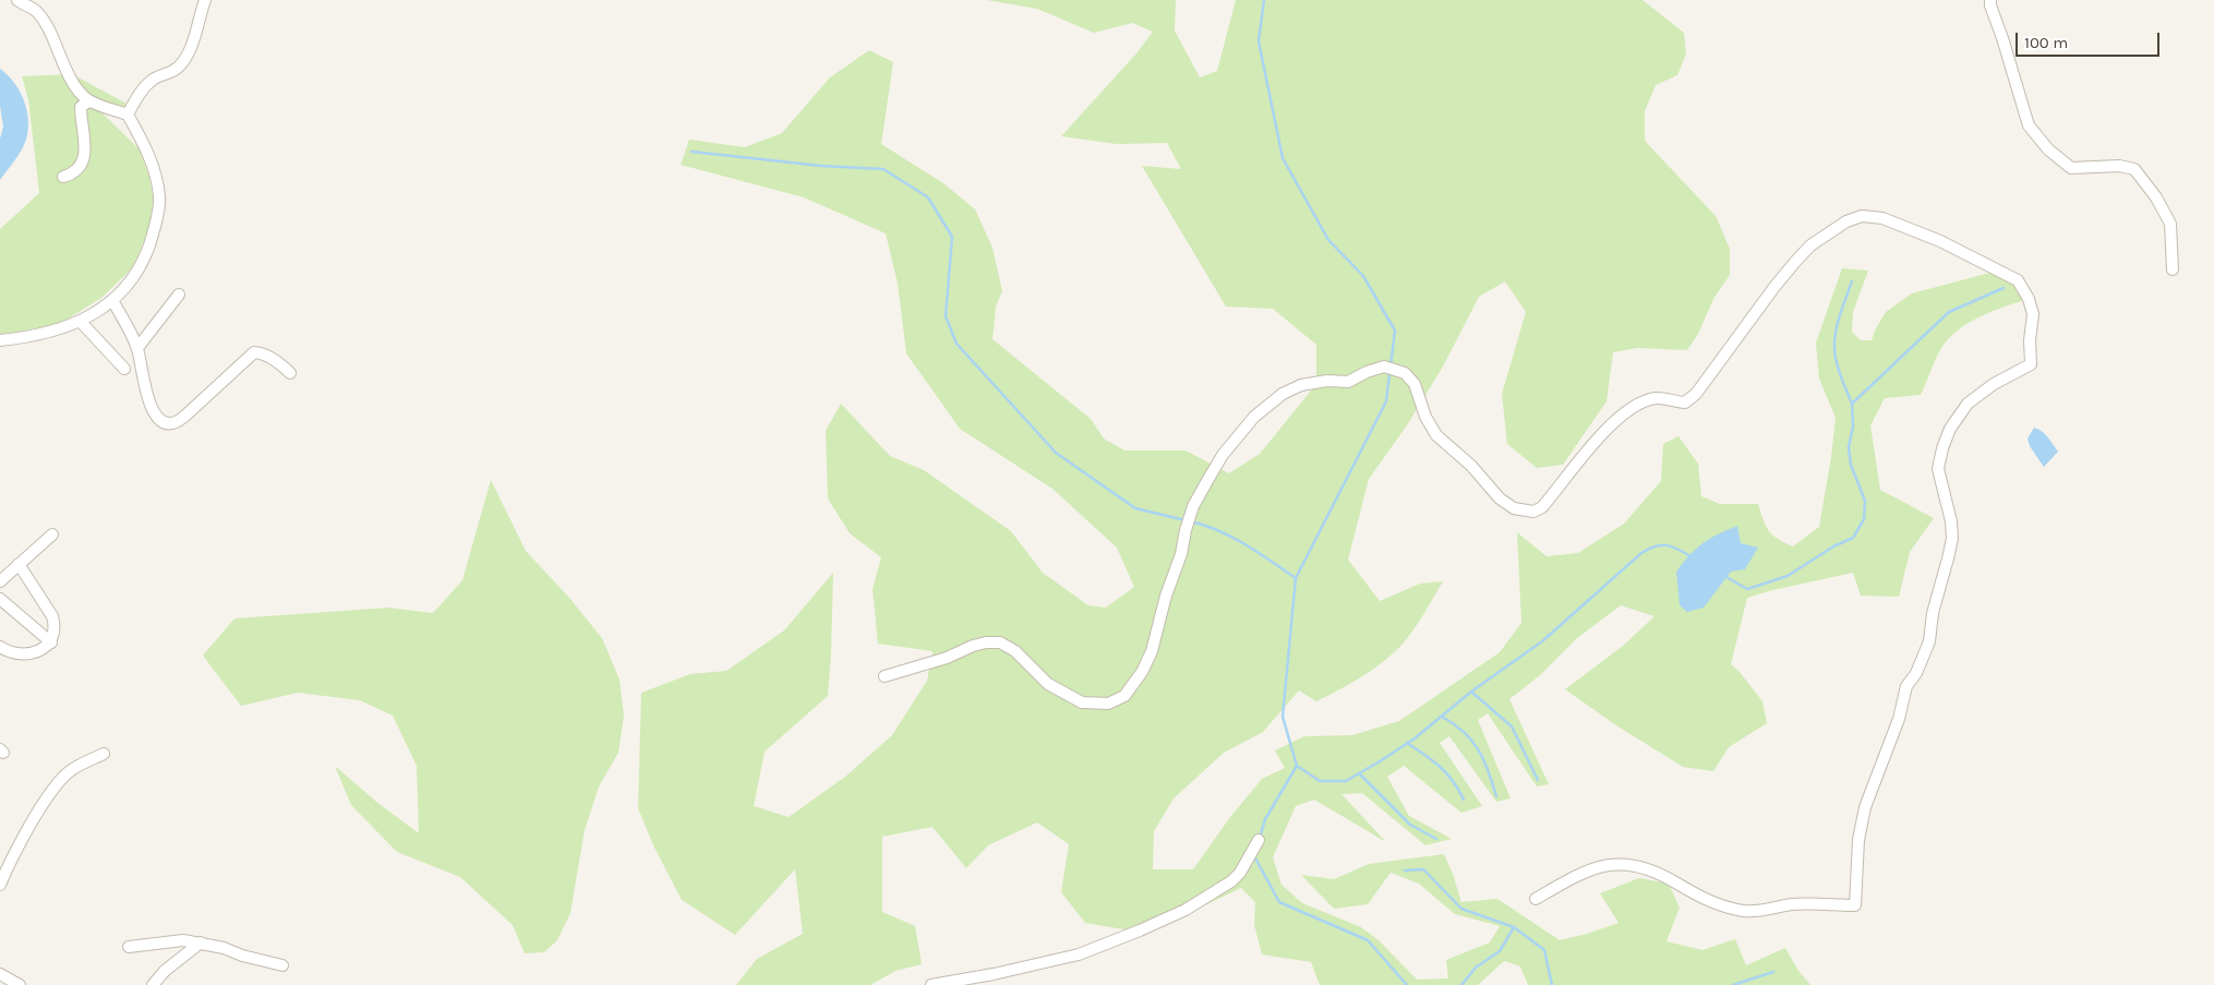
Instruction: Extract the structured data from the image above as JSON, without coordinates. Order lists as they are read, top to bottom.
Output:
{
  "scale_bar": "100 m"
}
